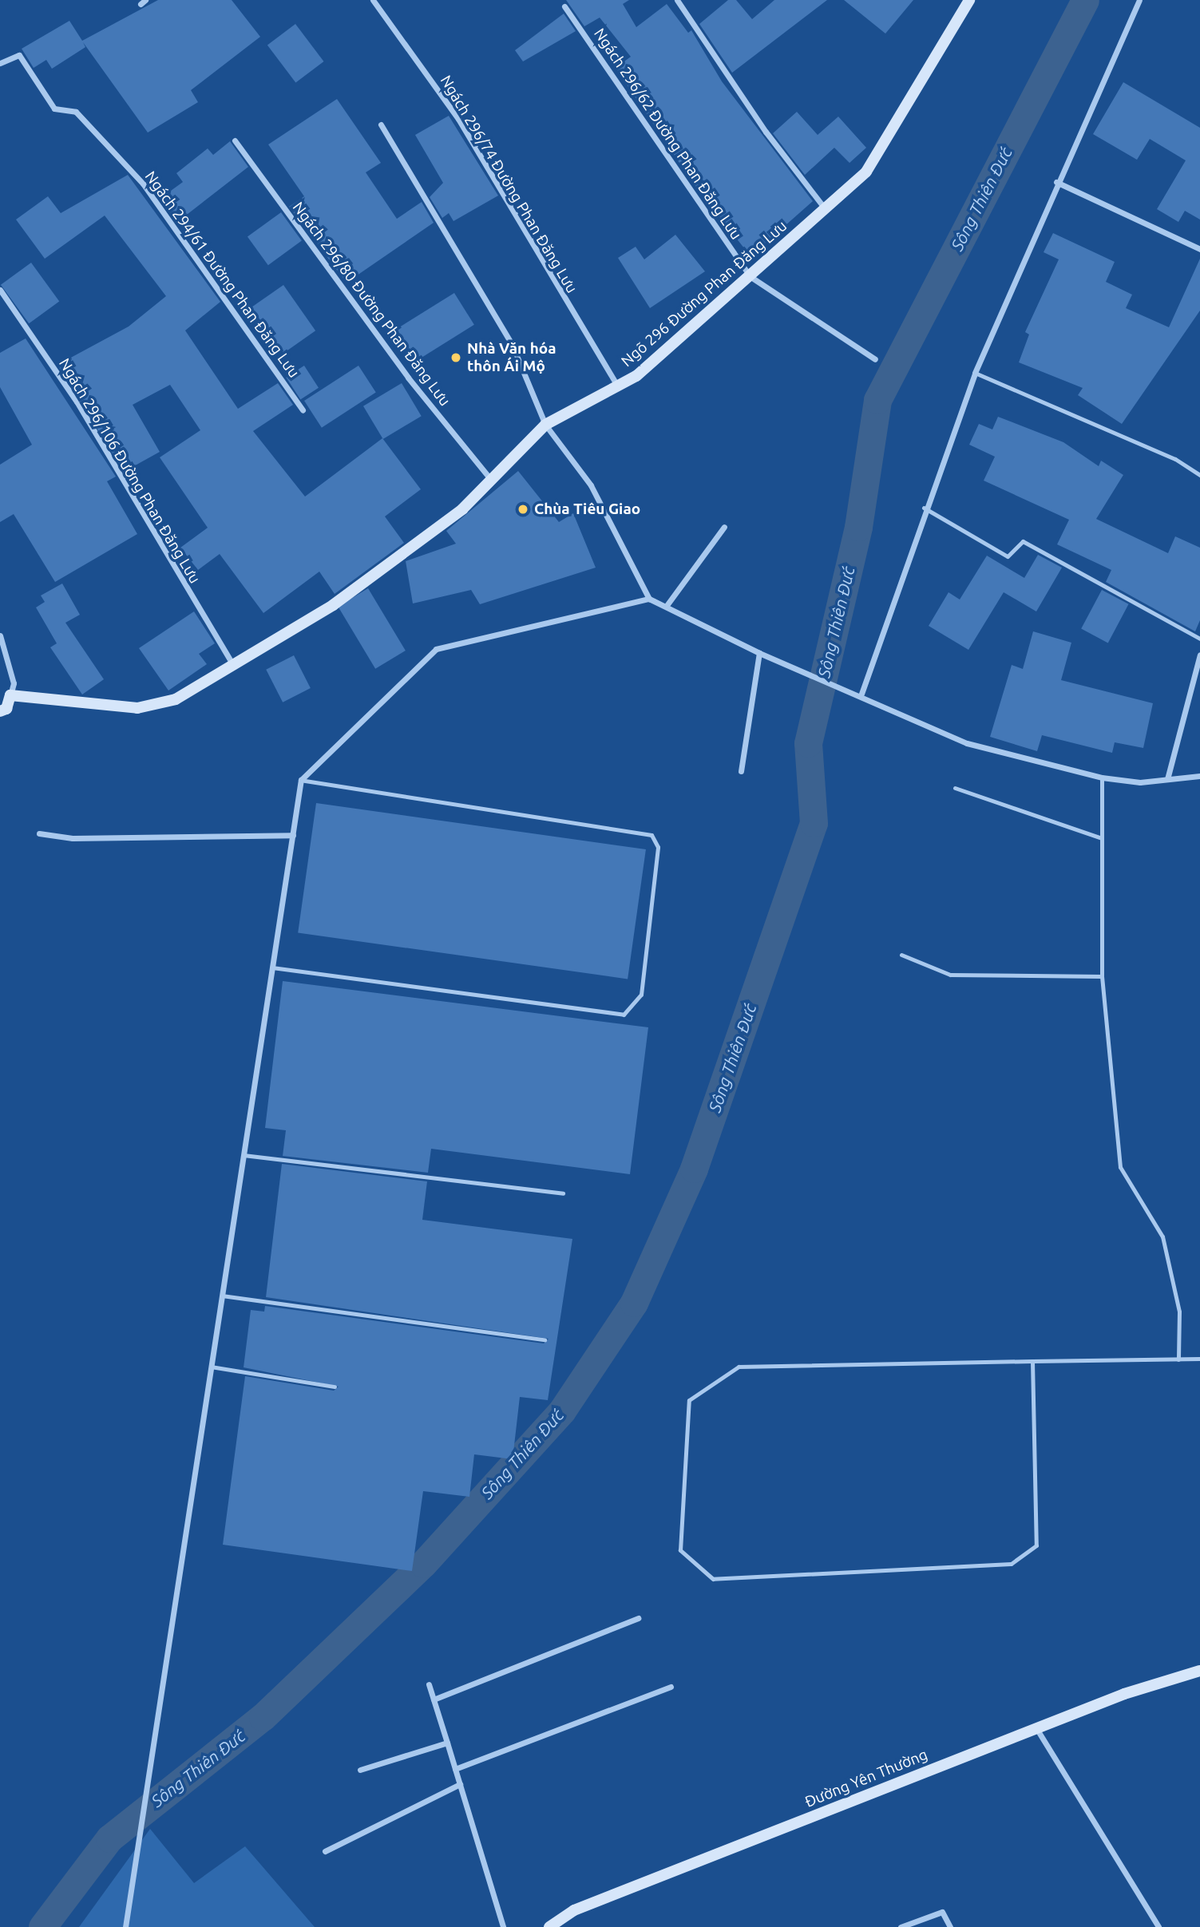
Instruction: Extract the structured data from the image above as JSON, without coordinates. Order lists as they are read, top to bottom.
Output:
{
  "streets": {
    "street": [
      "Ngách 296/62 Đường Phan Đăng Lưu",
      "Ngách 296/74 Đường Phan Đăng Lưu",
      "Ngách 294/61 Đường Phan Đăng Lưu",
      "Ngõ 296 Đường Phan Đăng Lưu",
      "Ngách 296/80 Đường Phan Đăng Lưu",
      "Ngách 296/106 Đường Phan Đăng Lưu",
      "Đường Yên Thường"
    ]
  },
  "crossings": [
    ["Ngách 296/62 Đường Phan Đăng Lưu", "Ngõ 296 Đường Phan Đăng Lưu"],
    ["Ngách 296/74 Đường Phan Đăng Lưu", "Ngõ 296 Đường Phan Đăng Lưu"],
    ["Ngõ 296 Đường Phan Đăng Lưu", "Ngách 296/80 Đường Phan Đăng Lưu"],
    ["Ngõ 296 Đường Phan Đăng Lưu", "Ngách 296/106 Đường Phan Đăng Lưu"]
  ],
  "water": ["Sông Thiên Đức"],
  "places": ["Nhà Văn hóa thôn Ái Mộ", "Chùa Tiêu Giao"]
}
